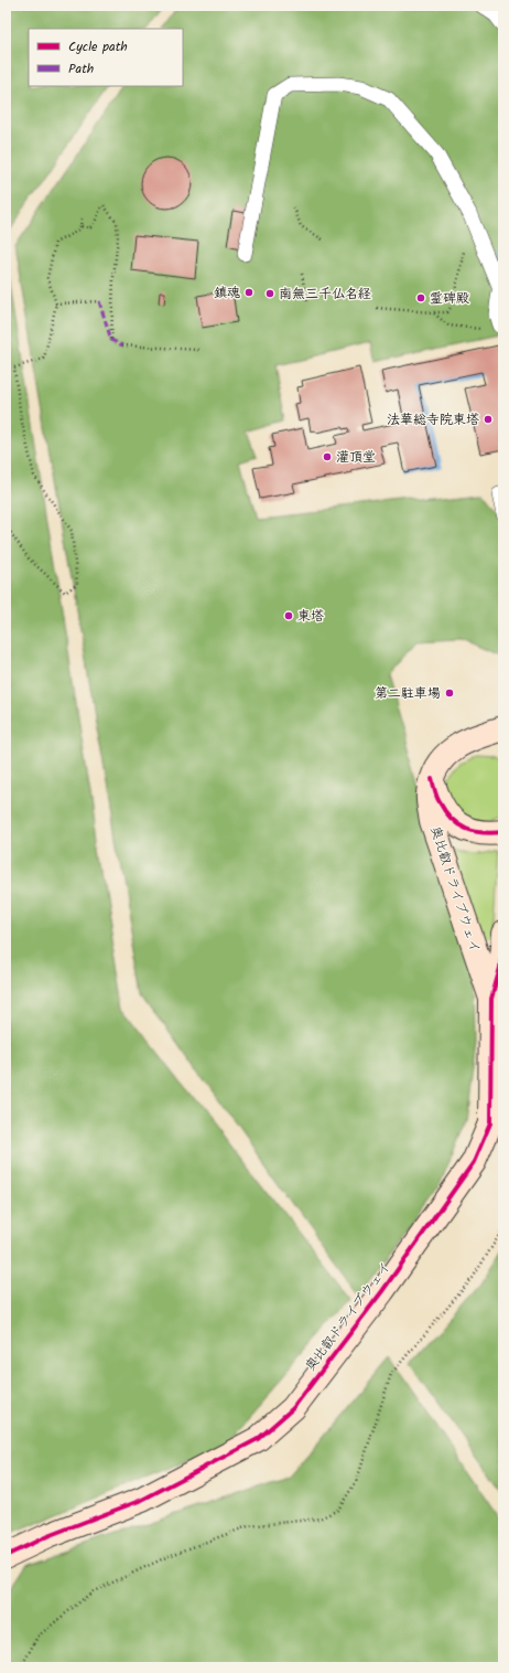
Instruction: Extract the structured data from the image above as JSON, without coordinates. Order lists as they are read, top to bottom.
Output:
{
  "streets": {
    "street": ["奥比叡ドライブウェイ"]
  },
  "places": [
    "鎮魂",
    "南無三千仏名経",
    "霊碑殿",
    "法華総寺院東塔",
    "灌頂堂",
    "東塔",
    "第二駐車場"
  ],
  "legend": ["Cycle path", "Path"]
}
